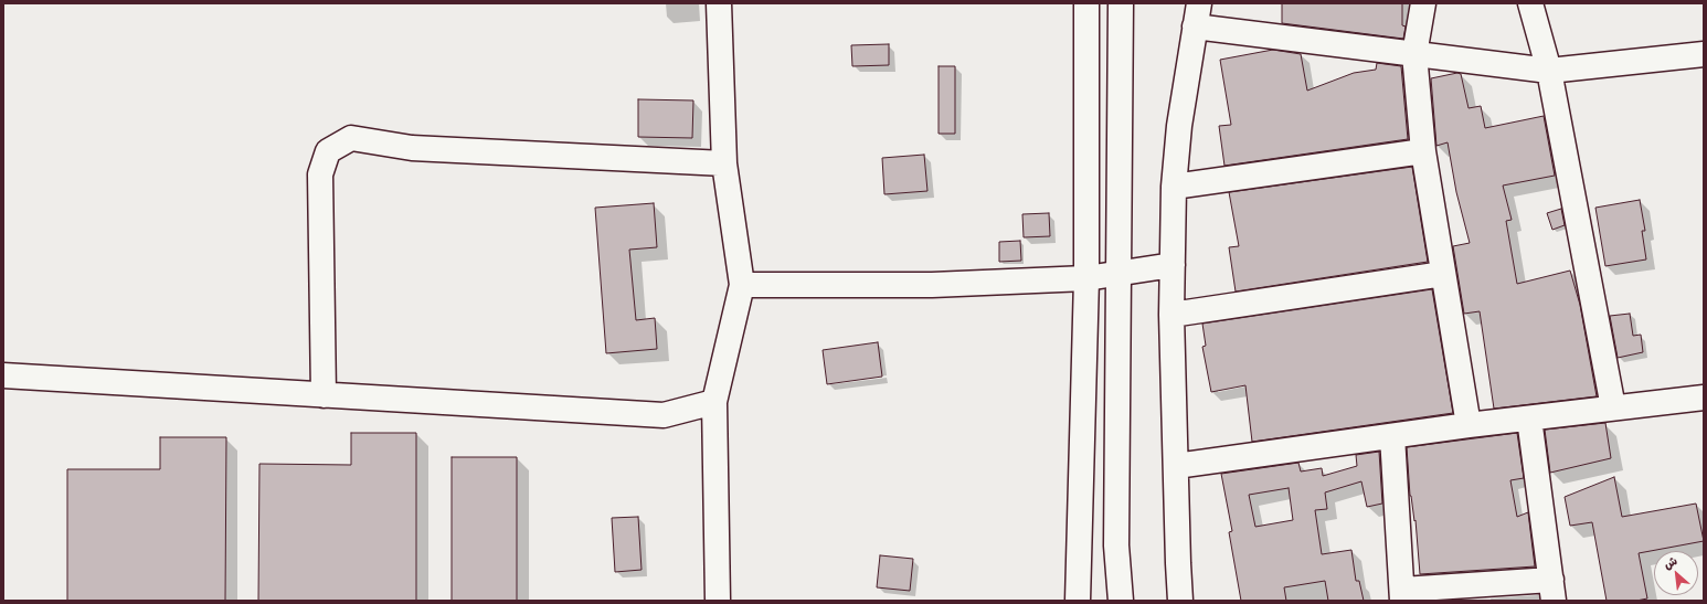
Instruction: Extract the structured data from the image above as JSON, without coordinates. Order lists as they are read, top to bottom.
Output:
{
  "north": "top left"
}
